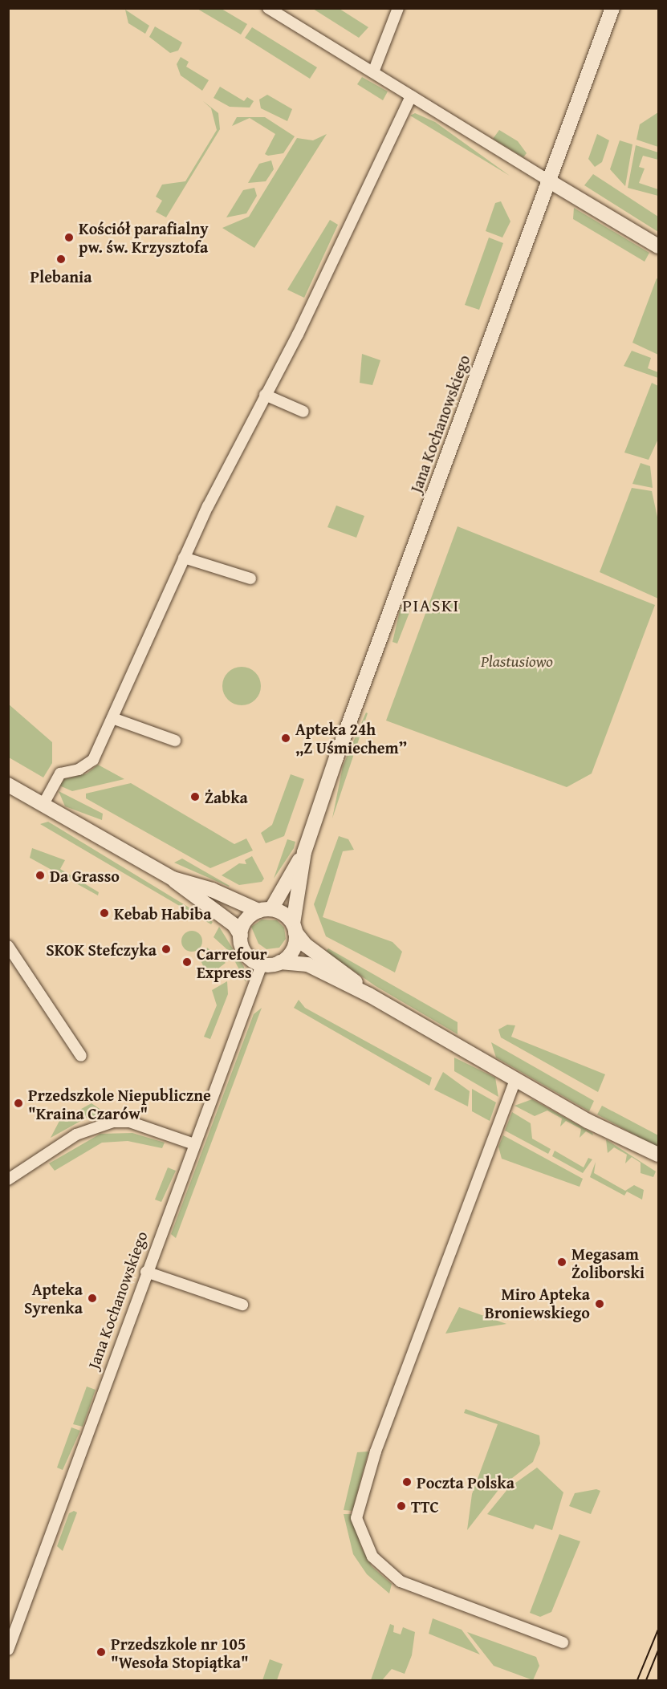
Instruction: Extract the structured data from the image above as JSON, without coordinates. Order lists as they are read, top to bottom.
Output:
{
  "streets": {
    "street": ["Jana Kochanowskiego"]
  },
  "districts": ["PIASKI"],
  "parks": ["Plastusiowo"],
  "places": [
    "Kościół parafialny pw. św. Krzysztofa",
    "Plebania",
    "Apteka 24h „Z Uśmiechem”",
    "Żabka",
    "Da Grasso",
    "Kebab Habiba",
    "SKOK Stefczyka",
    "Carrefour Express",
    "Przedszkole Niepubliczne \"Kraina Czarów\"",
    "Megasam Żoliborski",
    "Apteka Syrenka",
    "Miro Apteka Broniewskiego",
    "Poczta Polska",
    "TTC",
    "Przedszkole nr 105 \"Wesoła Stopiątka\""
  ]
}
